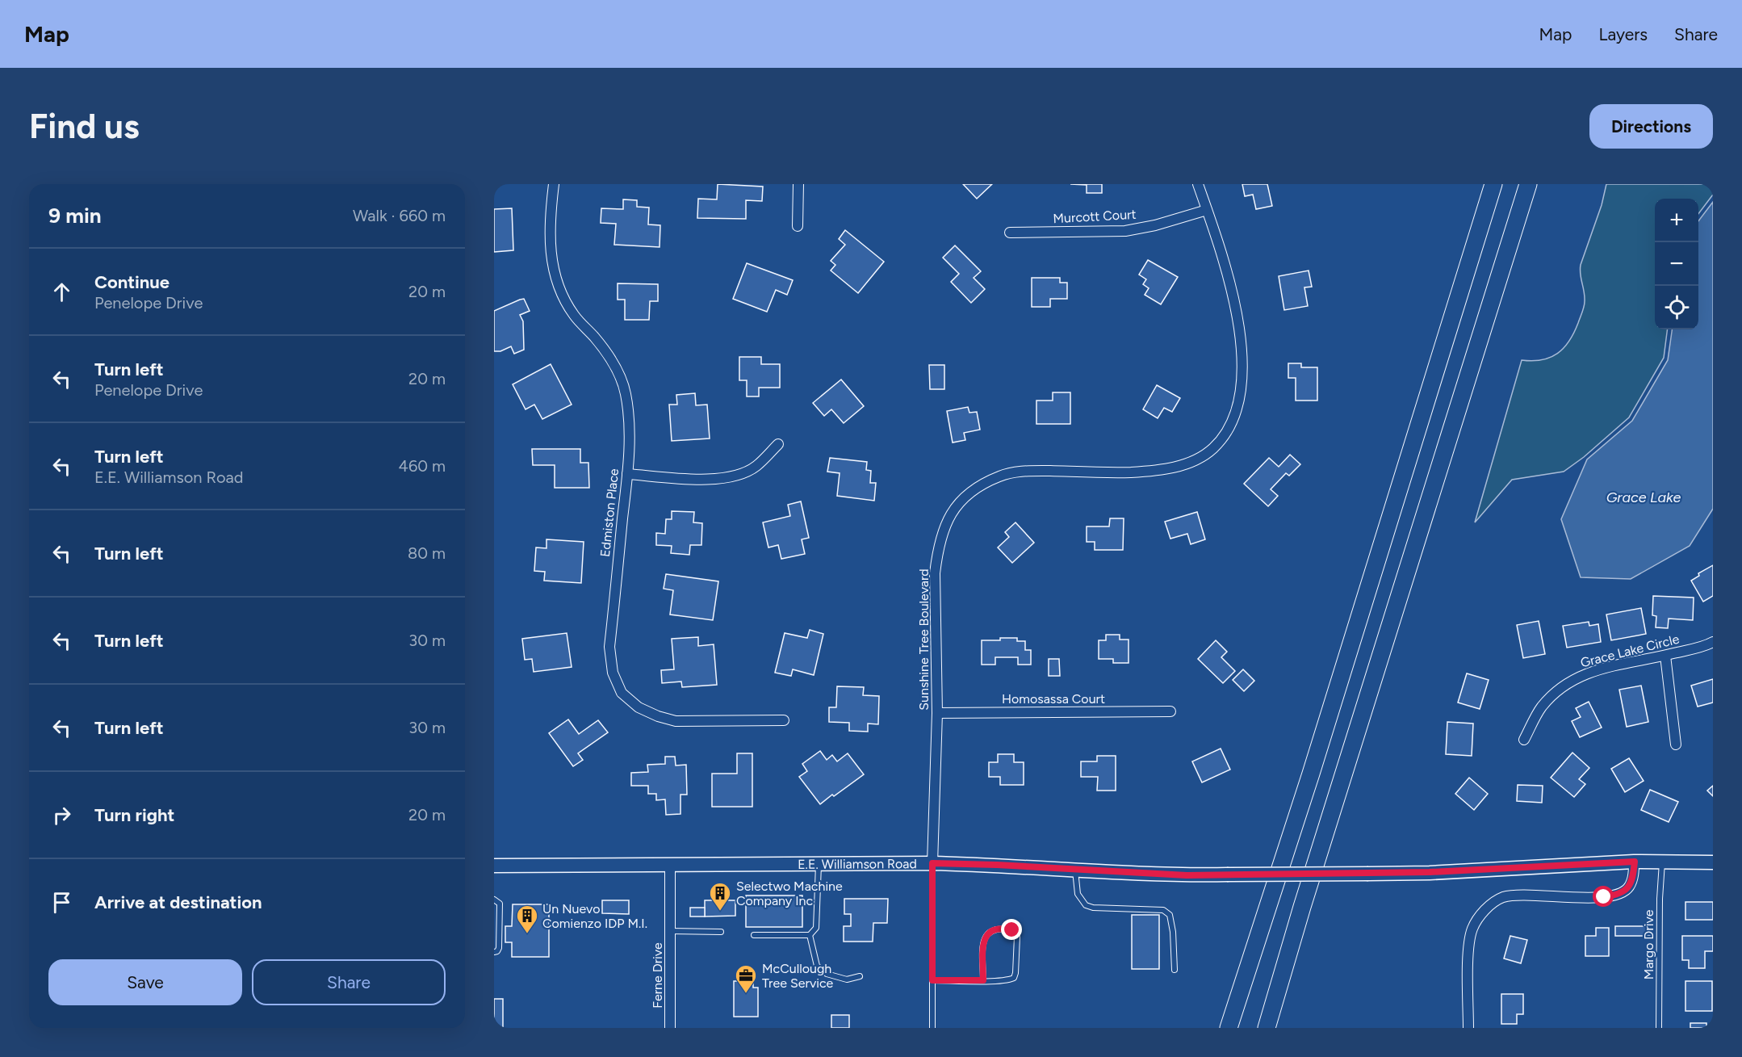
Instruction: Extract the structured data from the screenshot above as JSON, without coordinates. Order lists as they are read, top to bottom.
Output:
{
  "streets": {
    "street": [
      "Murcott Court",
      "Edmiston Place",
      "Sunshine Tree Boulevard",
      "Grace Lake Circle",
      "Homosassa Court",
      "E.E. Williamson Road",
      "Ferne Drive"
    ],
    "lane": ["Margo Drive"]
  },
  "crossings": [
    ["Murcott Court", "Sunshine Tree Boulevard"],
    ["Sunshine Tree Boulevard", "Homosassa Court"],
    ["Sunshine Tree Boulevard", "E.E. Williamson Road"],
    ["E.E. Williamson Road", "Margo Drive"],
    ["E.E. Williamson Road", "Ferne Drive"]
  ],
  "water": ["Grace Lake"],
  "places": {
    "building": ["Selectwo Machine Company Inc", "Un Nuevo Comienzo IDP M.I."],
    "office": ["McCullough Tree Service"]
  },
  "page": {
    "header": "Map",
    "nav": ["Map", "Layers", "Share"],
    "buttons": [
      "Directions",
      ["Save", "Share"]
    ],
    "title": "Find us",
    "heading": ["9 min", "Walk · 660 m"],
    "map_buttons": ["+", "−"],
    "list": [
      ["Continue", "Penelope Drive", "20 m"],
      ["Turn left", "Penelope Drive", "20 m"],
      ["Turn left", "E.E. Williamson Road", "460 m"],
      ["Turn left", "80 m"],
      ["Turn left", "30 m"],
      ["Turn left", "30 m"],
      ["Turn right", "20 m"],
      "Arrive at destination"
    ]
  }
}
